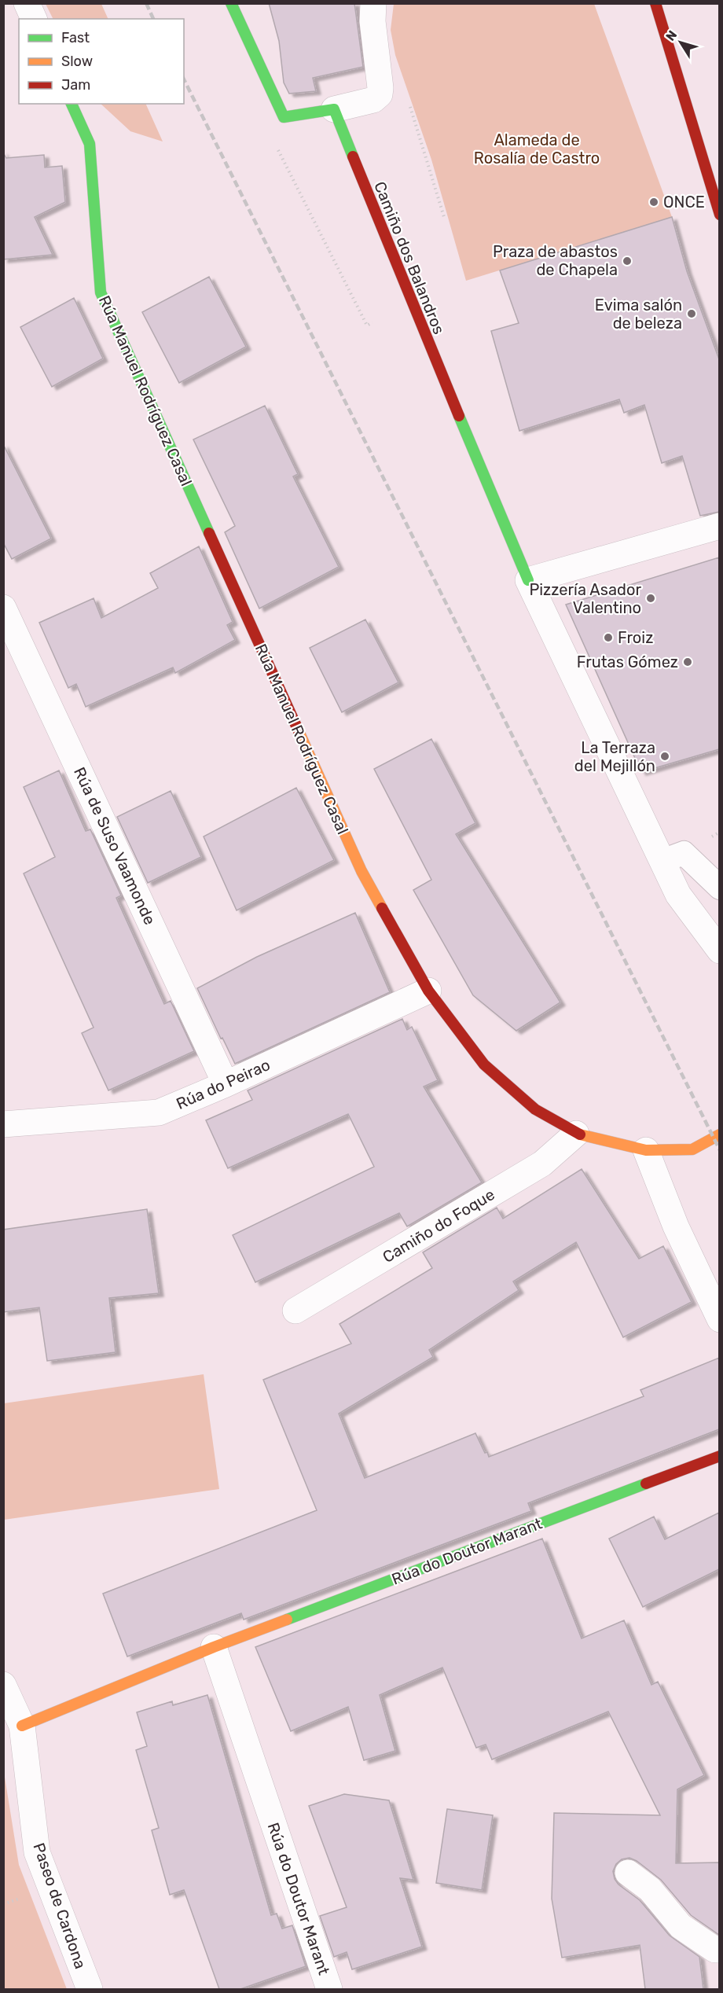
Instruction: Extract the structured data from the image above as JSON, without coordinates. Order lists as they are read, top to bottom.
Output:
{
  "streets": {
    "street": [
      "Camiño dos Balandros",
      "Rúa Manuel Rodríguez Casal",
      "Rúa de Suso Vaamonde",
      "Rúa do Peirao",
      "Camiño do Foque",
      "Rúa do Doutor Marant",
      "Paseo de Cardona"
    ]
  },
  "crossings": [
    ["Rúa Manuel Rodríguez Casal", "Rúa do Peirao"],
    ["Rúa Manuel Rodríguez Casal", "Camiño do Foque"],
    ["Rúa de Suso Vaamonde", "Rúa do Peirao"],
    ["Rúa do Doutor Marant", "Paseo de Cardona"]
  ],
  "parks": ["Alameda de Rosalía de Castro"],
  "places": [
    "ONCE",
    "Praza de abastos de Chapela",
    "Evima salón de beleza",
    "Pizzería Asador Valentino",
    "Froiz",
    "Frutas Gómez",
    "La Terraza del Mejillón"
  ],
  "legend": ["Fast", "Slow", "Jam"],
  "north": "top left"
}
